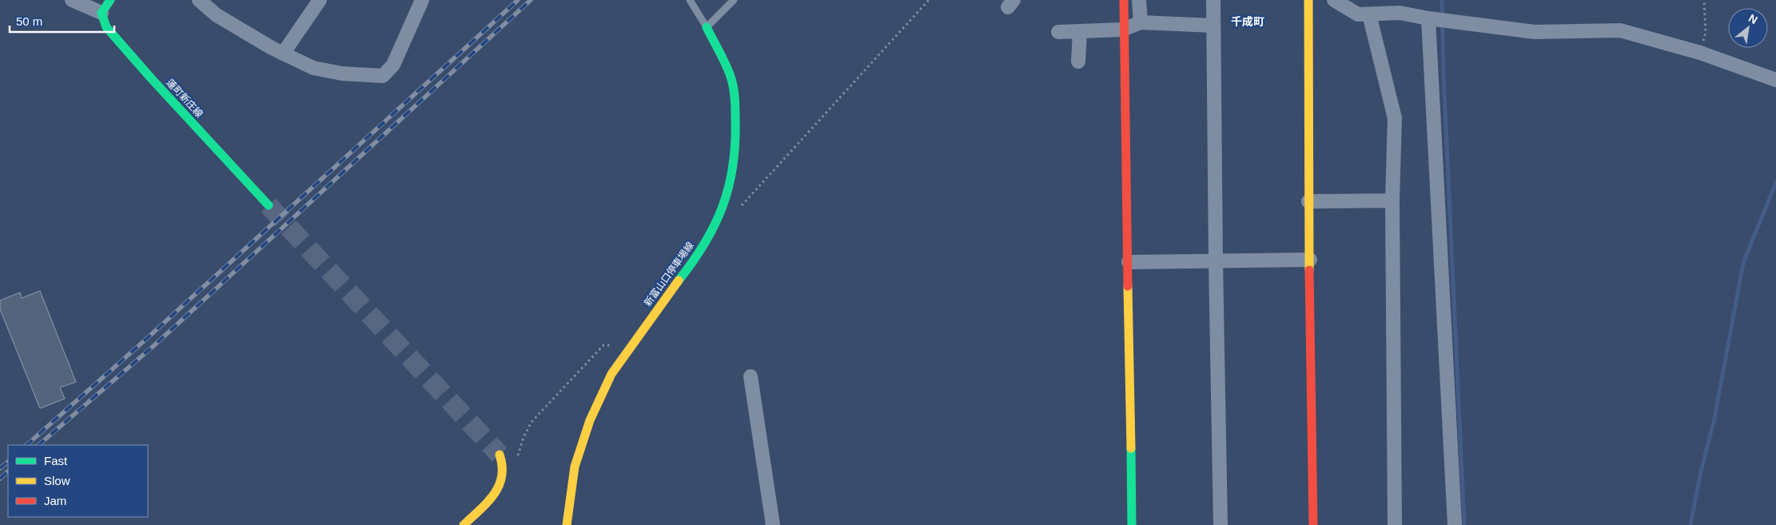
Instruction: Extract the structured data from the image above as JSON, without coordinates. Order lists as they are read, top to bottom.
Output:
{
  "streets": {
    "street": ["蓮町新庄線", "新富山口停車場線"]
  },
  "districts": ["千成町"],
  "legend": ["Fast", "Slow", "Jam"],
  "scale_bar": "50 m",
  "north": "top right"
}
